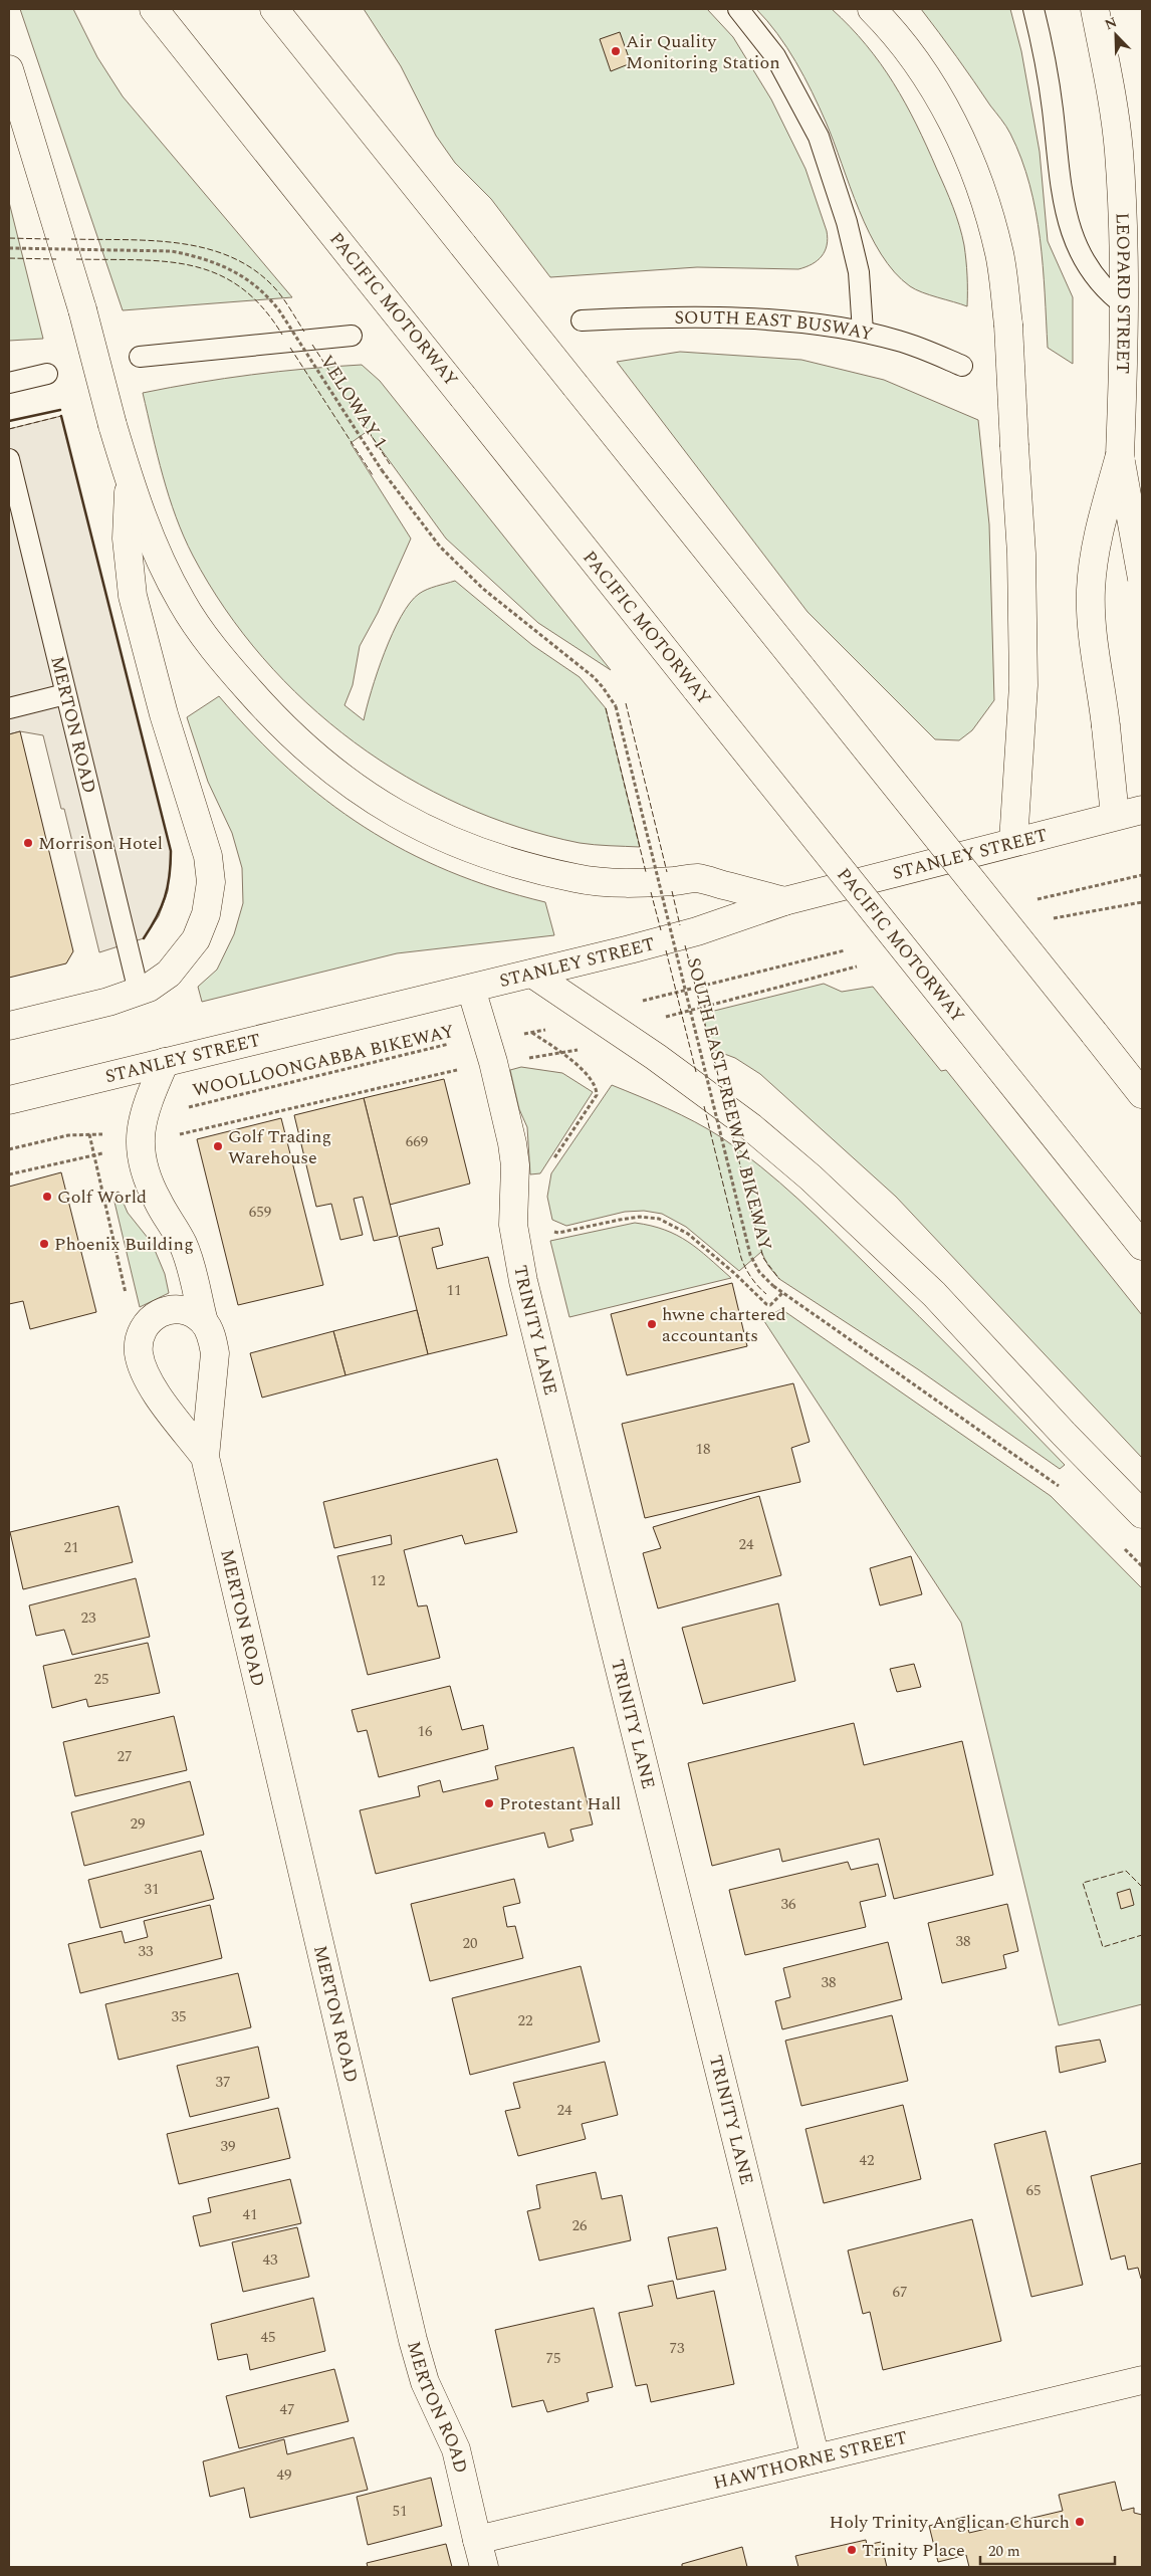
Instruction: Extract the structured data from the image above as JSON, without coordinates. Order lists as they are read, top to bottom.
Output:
{
  "streets": {
    "main road": [
      "LEOPARD STREET",
      "PACIFIC MOTORWAY",
      "MERTON ROAD",
      "STANLEY STREET",
      "TRINITY LANE",
      "HAWTHORNE STREET"
    ],
    "lane": ["SOUTH EAST BUSWAY"],
    "path": ["VELOWAY 1", "WOOLLOONGABBA BIKEWAY", "SOUTH EAST FREEWAY BIKEWAY"]
  },
  "crossings": [
    ["VELOWAY 1", "SOUTH EAST FREEWAY BIKEWAY"],
    ["MERTON ROAD", "HAWTHORNE STREET"],
    ["STANLEY STREET", "TRINITY LANE"],
    ["WOOLLOONGABBA BIKEWAY", "TRINITY LANE"],
    ["TRINITY LANE", "HAWTHORNE STREET"]
  ],
  "places": [
    "Air Quality Monitoring Station",
    "Morrison Hotel",
    "Golf Trading Warehouse",
    "Golf World",
    "Phoenix Building",
    "hwne chartered accountants",
    "Protestant Hall",
    "Holy Trinity Anglican Church",
    "Trinity Place"
  ],
  "house_numbers": [
    "669",
    "659",
    "11",
    "18",
    "24",
    "21",
    "12",
    "23",
    "25",
    "16",
    "27",
    "29",
    "31",
    "36",
    "38",
    "20",
    "33",
    "38",
    "35",
    "22",
    "37",
    "24",
    "39",
    "42",
    "65",
    "41",
    "26",
    "43",
    "67",
    "45",
    "73",
    "75",
    "47",
    "49",
    "51"
  ],
  "scale_bar": "20 m",
  "north": "top left"
}
